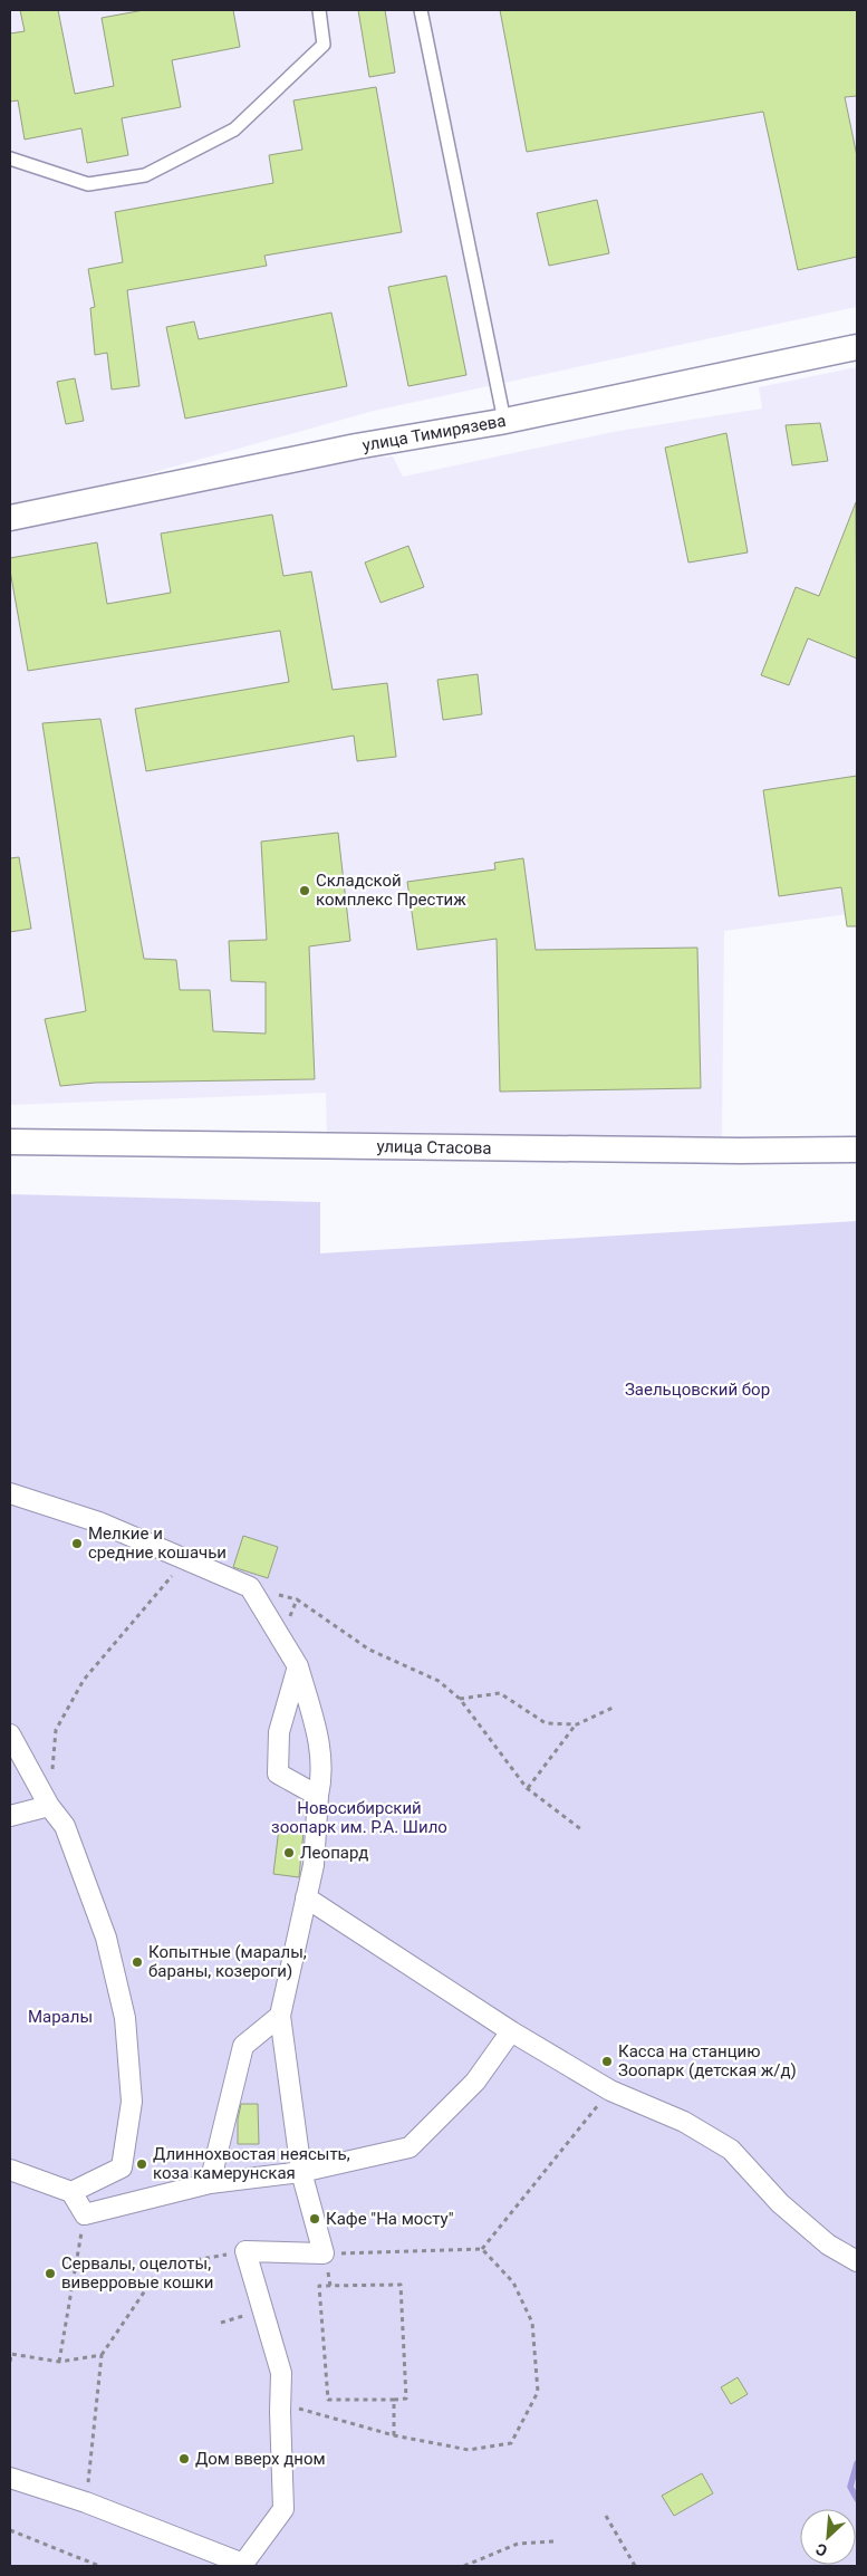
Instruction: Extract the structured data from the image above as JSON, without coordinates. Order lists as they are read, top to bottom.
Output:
{
  "streets": {
    "street": ["улица Тимирязева", "улица Стасова"]
  },
  "parks": ["Заельцовский бор", "Новосибирский зоопарк им. Р.А. Шило", "Маралы"],
  "places": [
    "Складской комплекс Престиж",
    "Мелкие и средние кошачьи",
    "Леопард",
    "Копытные (маралы, бараны, козероги)",
    "Касса на станцию Зоопарк (детская ж/д)",
    "Длиннохвостая неясыть, коза камерунская",
    "Кафе \"На мосту\"",
    "Сервалы, оцелоты, виверровые кошки",
    "Дом вверх дном"
  ],
  "north": "bottom left"
}
